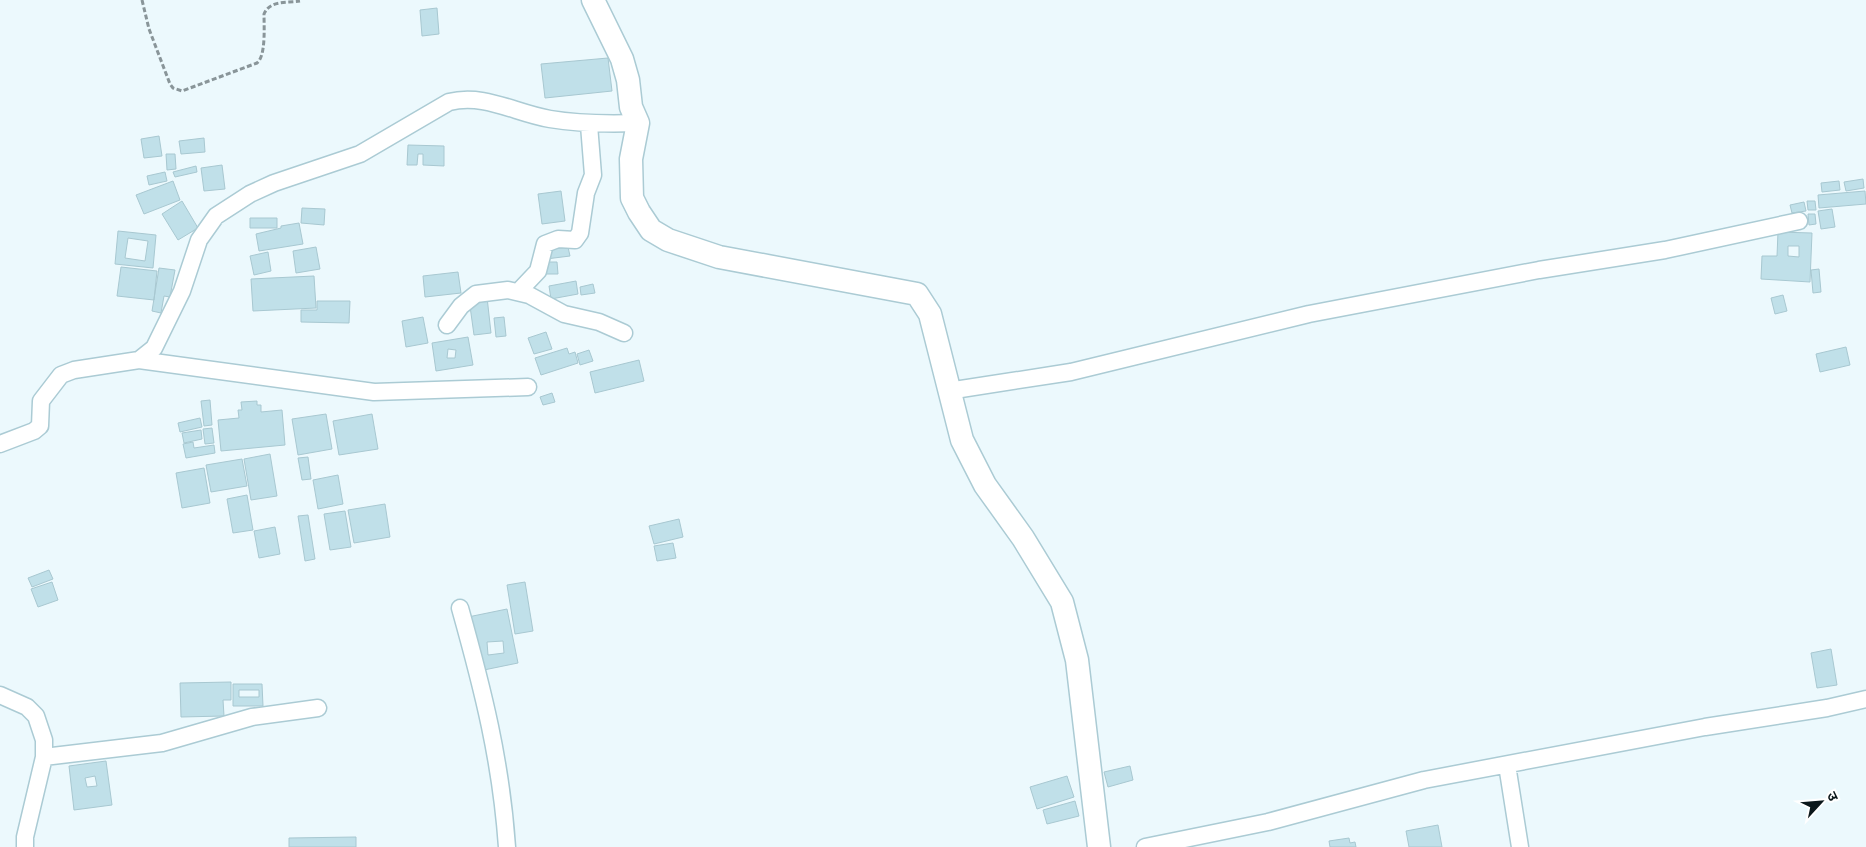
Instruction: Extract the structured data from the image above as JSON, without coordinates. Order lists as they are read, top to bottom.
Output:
{
  "north": "top right"
}
